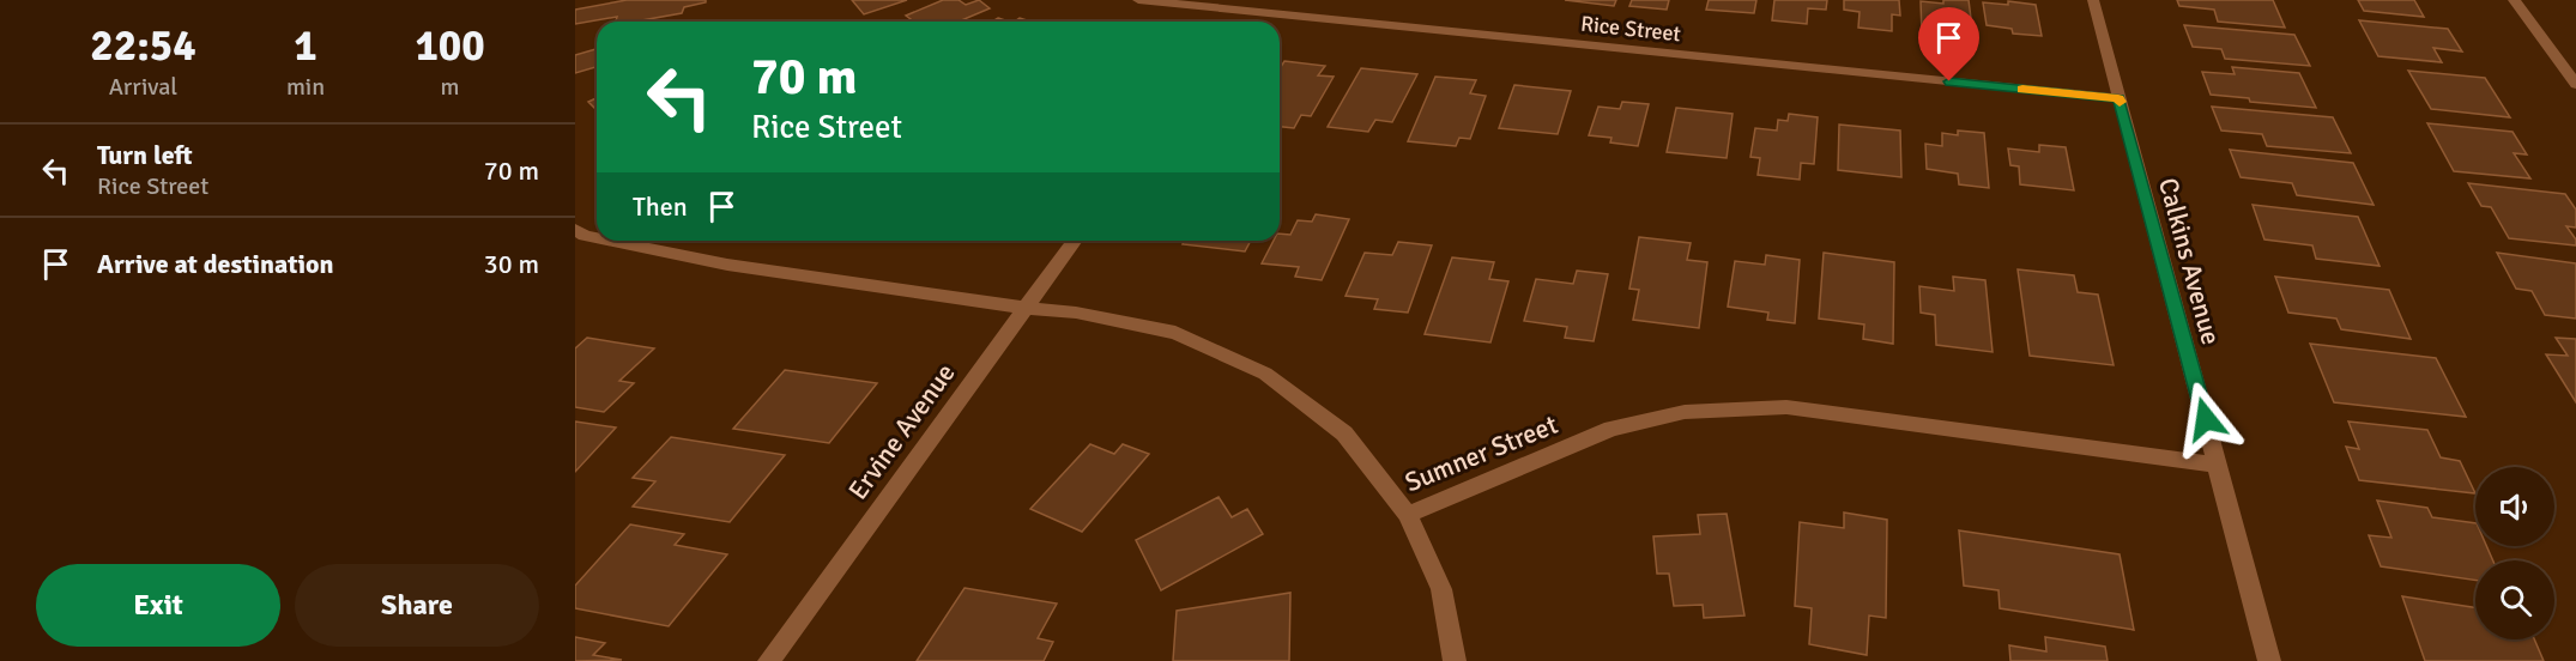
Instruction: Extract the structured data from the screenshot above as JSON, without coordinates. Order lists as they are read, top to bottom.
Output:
{
  "streets": {
    "street": [
      "Rice Street",
      "Calkins Avenue",
      "Ervine Avenue",
      "Sumner Street"
    ]
  },
  "crossings": [
    ["Rice Street", "Calkins Avenue"],
    ["Calkins Avenue", "Sumner Street"],
    ["Ervine Avenue", "Sumner Street"]
  ],
  "page": {
    "eta": [
      "22:54",
      "Arrival",
      "1",
      "min",
      "100",
      "m"
    ],
    "turn": ["70 m", "Rice Street"],
    "list": [
      {
        "name": "Turn left",
        "note": "Rice Street",
        "value": "70 m"
      },
      {
        "name": "Arrive at destination",
        "value": "30 m"
      }
    ],
    "then": "Then",
    "buttons": ["Exit", "Share"]
  }
}
